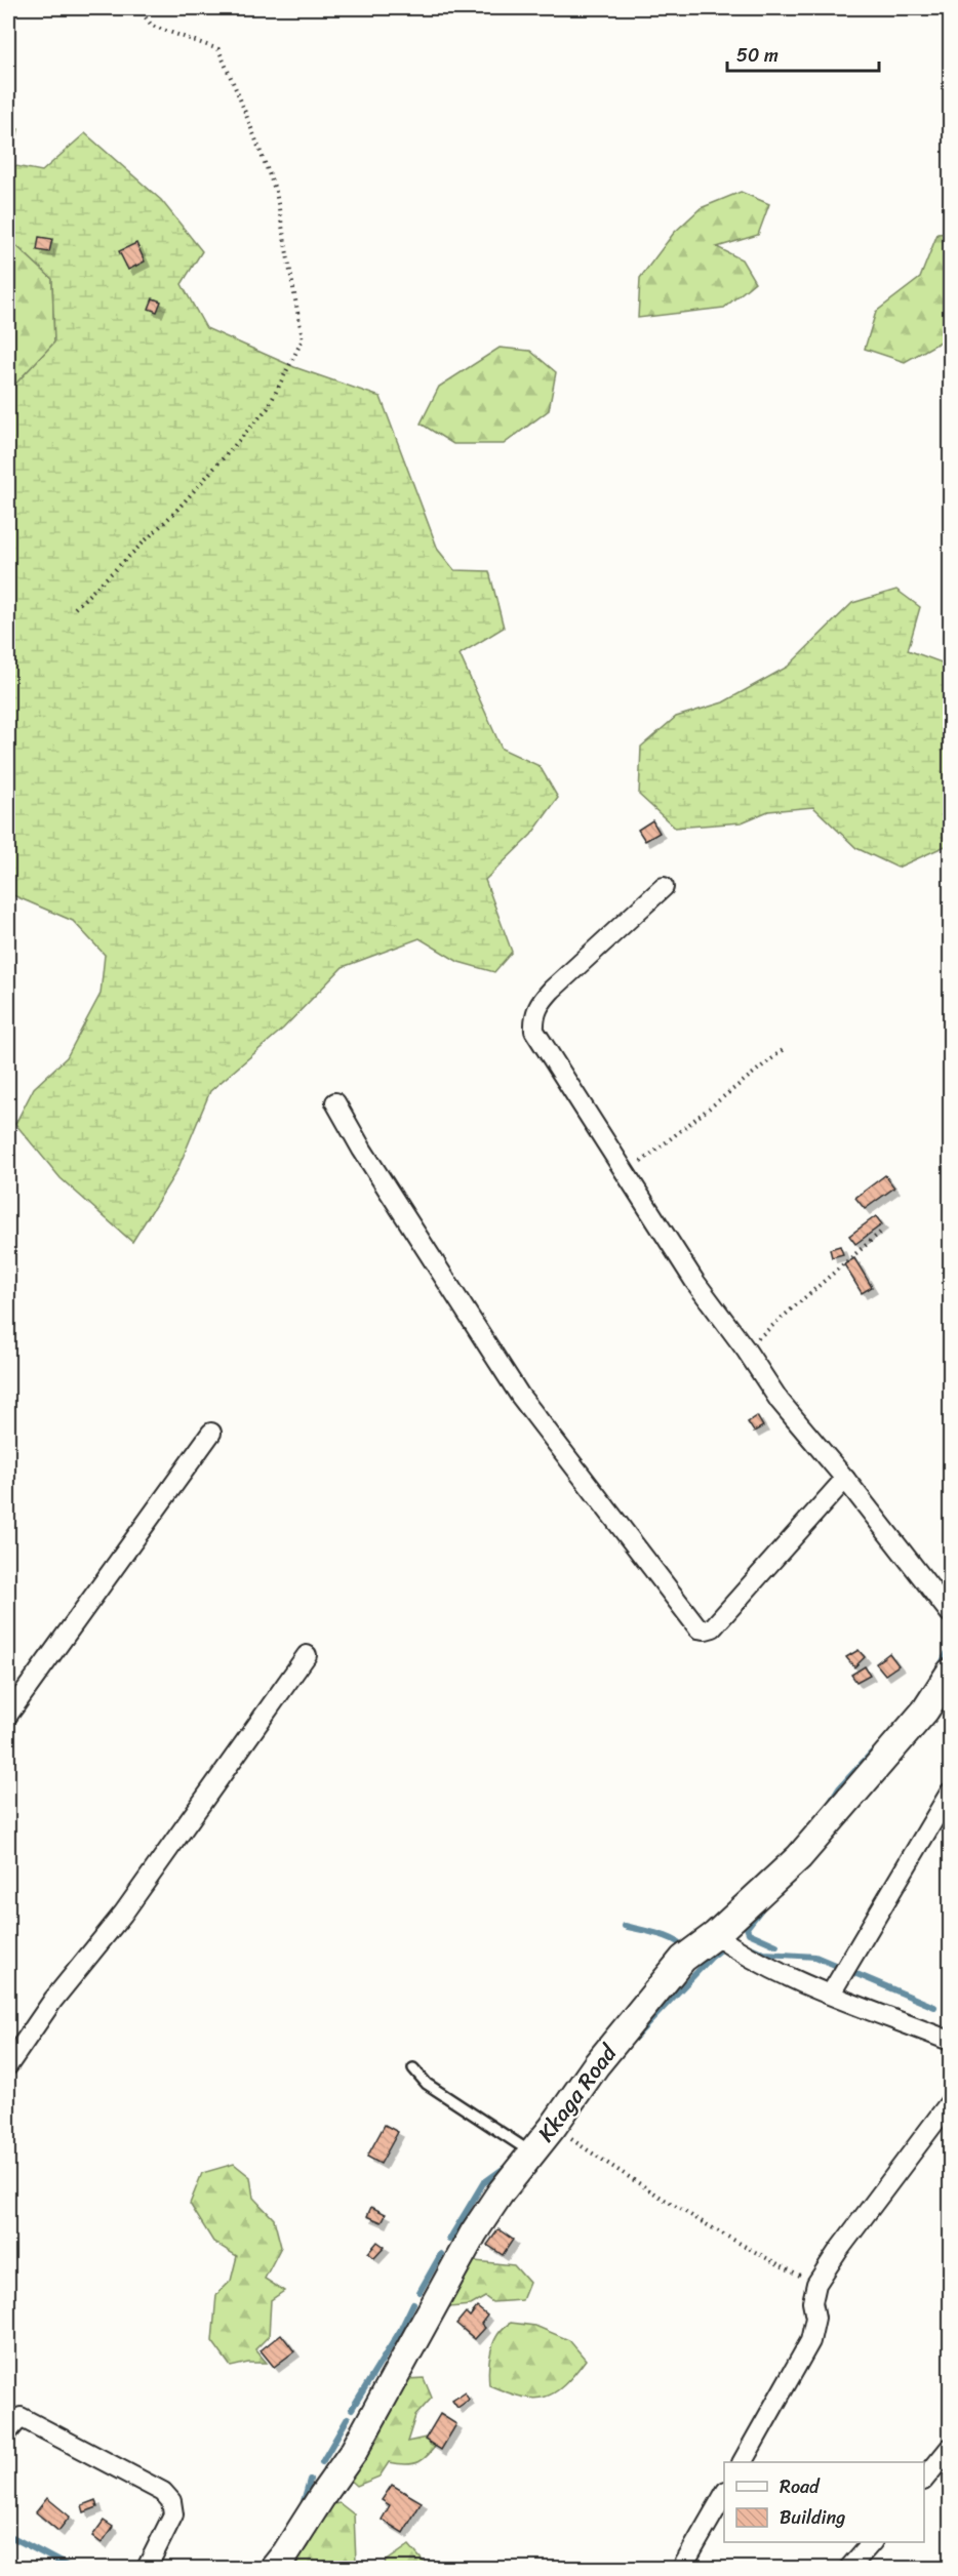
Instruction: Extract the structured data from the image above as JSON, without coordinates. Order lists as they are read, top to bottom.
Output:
{
  "streets": {
    "street": ["Kkaga Road"]
  },
  "legend": ["Road", "Building"],
  "scale_bar": "50 m"
}
